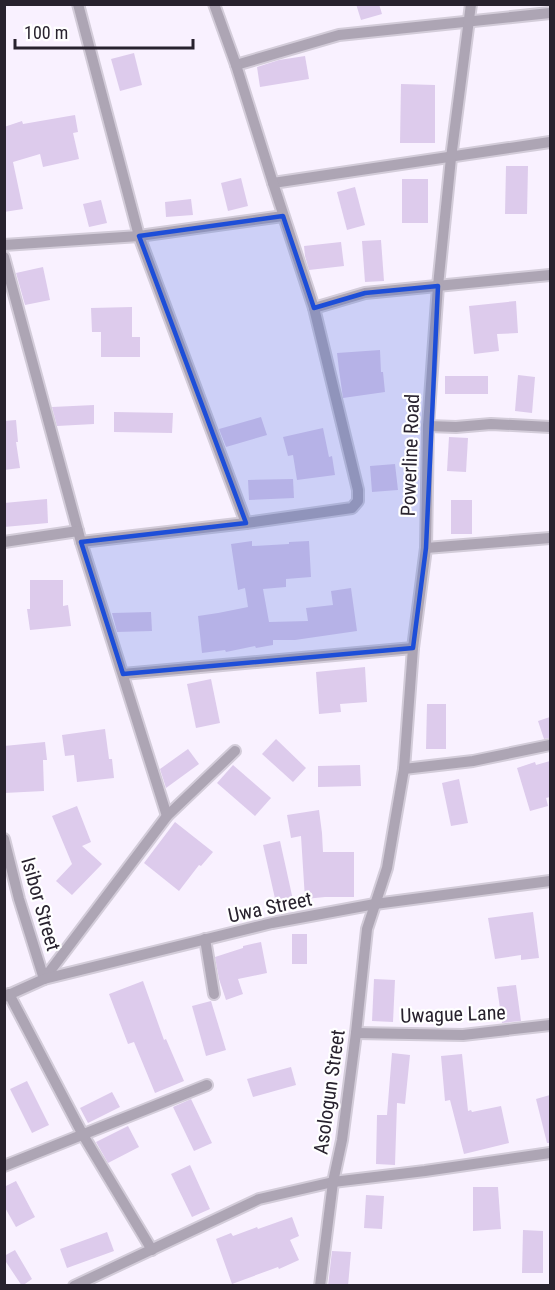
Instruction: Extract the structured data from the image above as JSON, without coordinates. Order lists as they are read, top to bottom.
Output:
{
  "streets": {
    "street": [
      "Powerline Road",
      "Isibor Street",
      "Uwa Street",
      "Uwague Lane",
      "Asologun Street"
    ]
  },
  "crossings": [
    ["Powerline Road", "Uwa Street"],
    ["Powerline Road", "Asologun Street"],
    ["Isibor Street", "Uwa Street"],
    ["Uwa Street", "Asologun Street"],
    ["Uwague Lane", "Asologun Street"]
  ],
  "scale_bar": "100 m"
}
